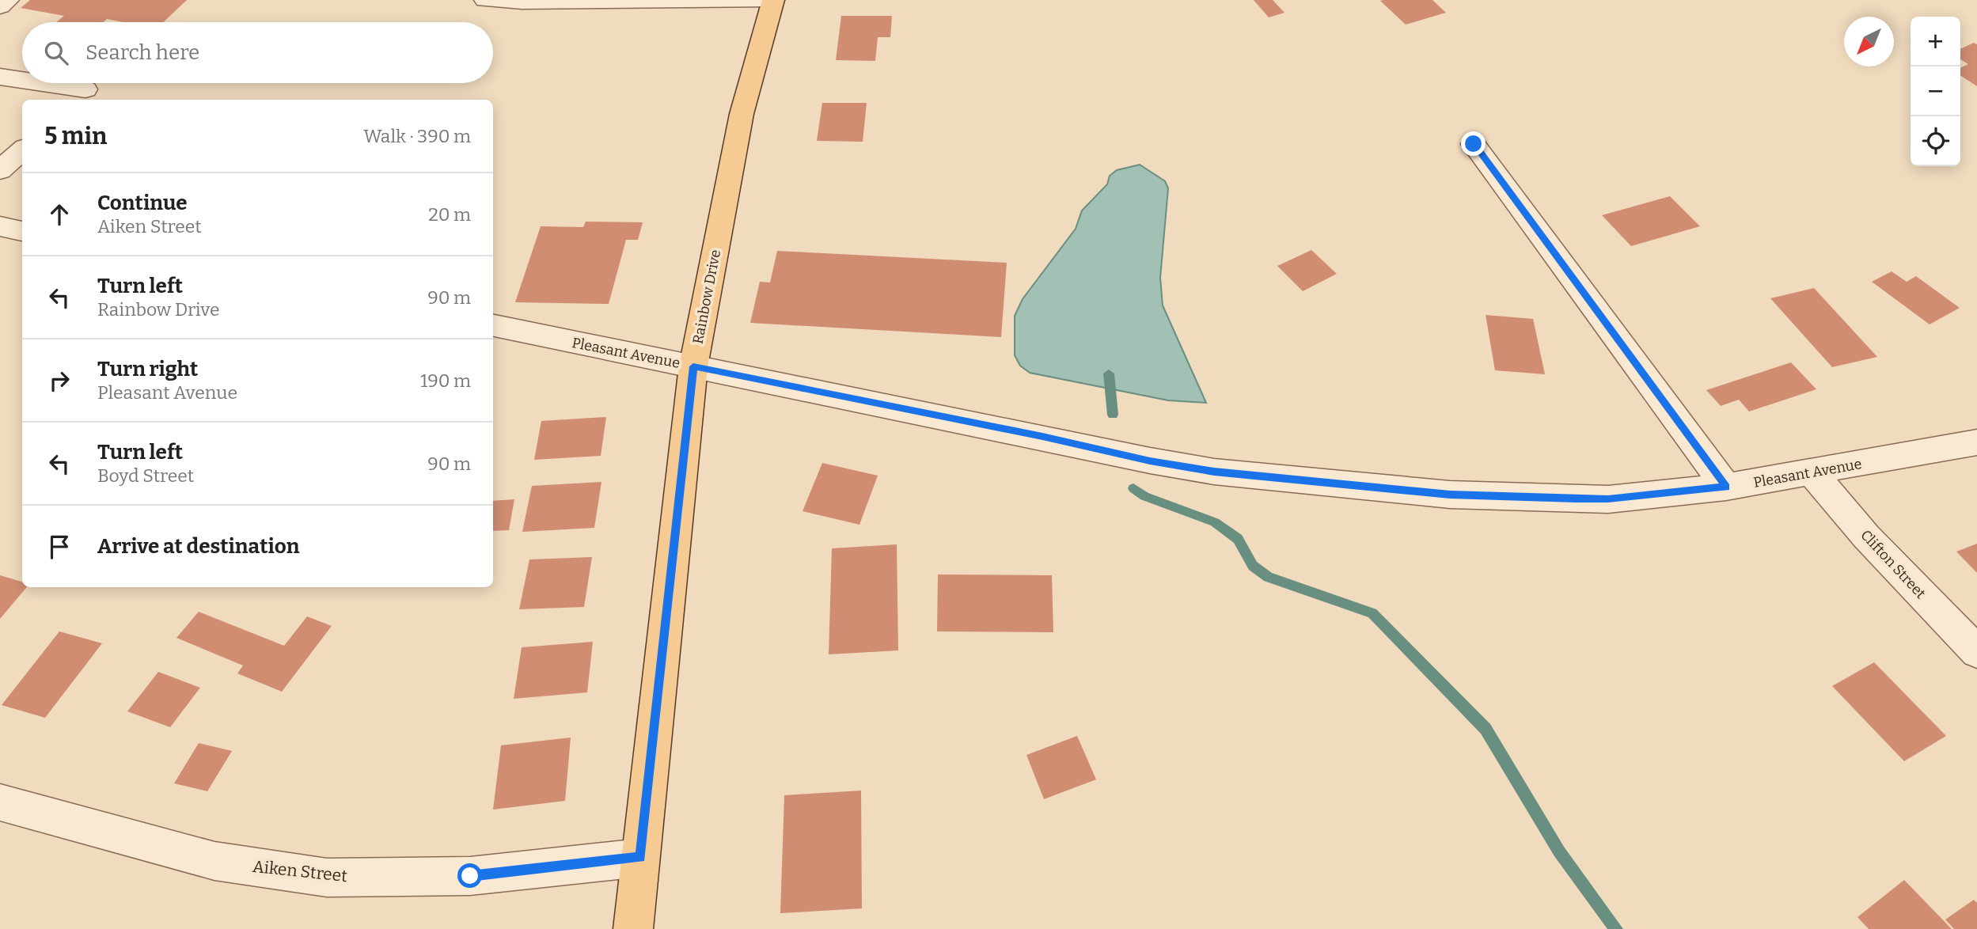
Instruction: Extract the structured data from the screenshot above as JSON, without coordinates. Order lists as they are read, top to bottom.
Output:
{
  "streets": {
    "main road": ["Rainbow Drive"],
    "street": ["Pleasant Avenue", "Clifton Street", "Aiken Street"]
  },
  "crossings": [
    ["Rainbow Drive", "Pleasant Avenue"],
    ["Rainbow Drive", "Aiken Street"],
    ["Pleasant Avenue", "Clifton Street"]
  ],
  "north": "bottom left",
  "page": {
    "map_buttons": ["+", "−"],
    "search": "Search here",
    "heading": ["5 min", "Walk · 390 m"],
    "list": [
      ["Continue", "Aiken Street", "20 m"],
      ["Turn left", "Rainbow Drive", "90 m"],
      ["Turn right", "Pleasant Avenue", "190 m"],
      ["Turn left", "Boyd Street", "90 m"],
      "Arrive at destination"
    ]
  }
}
